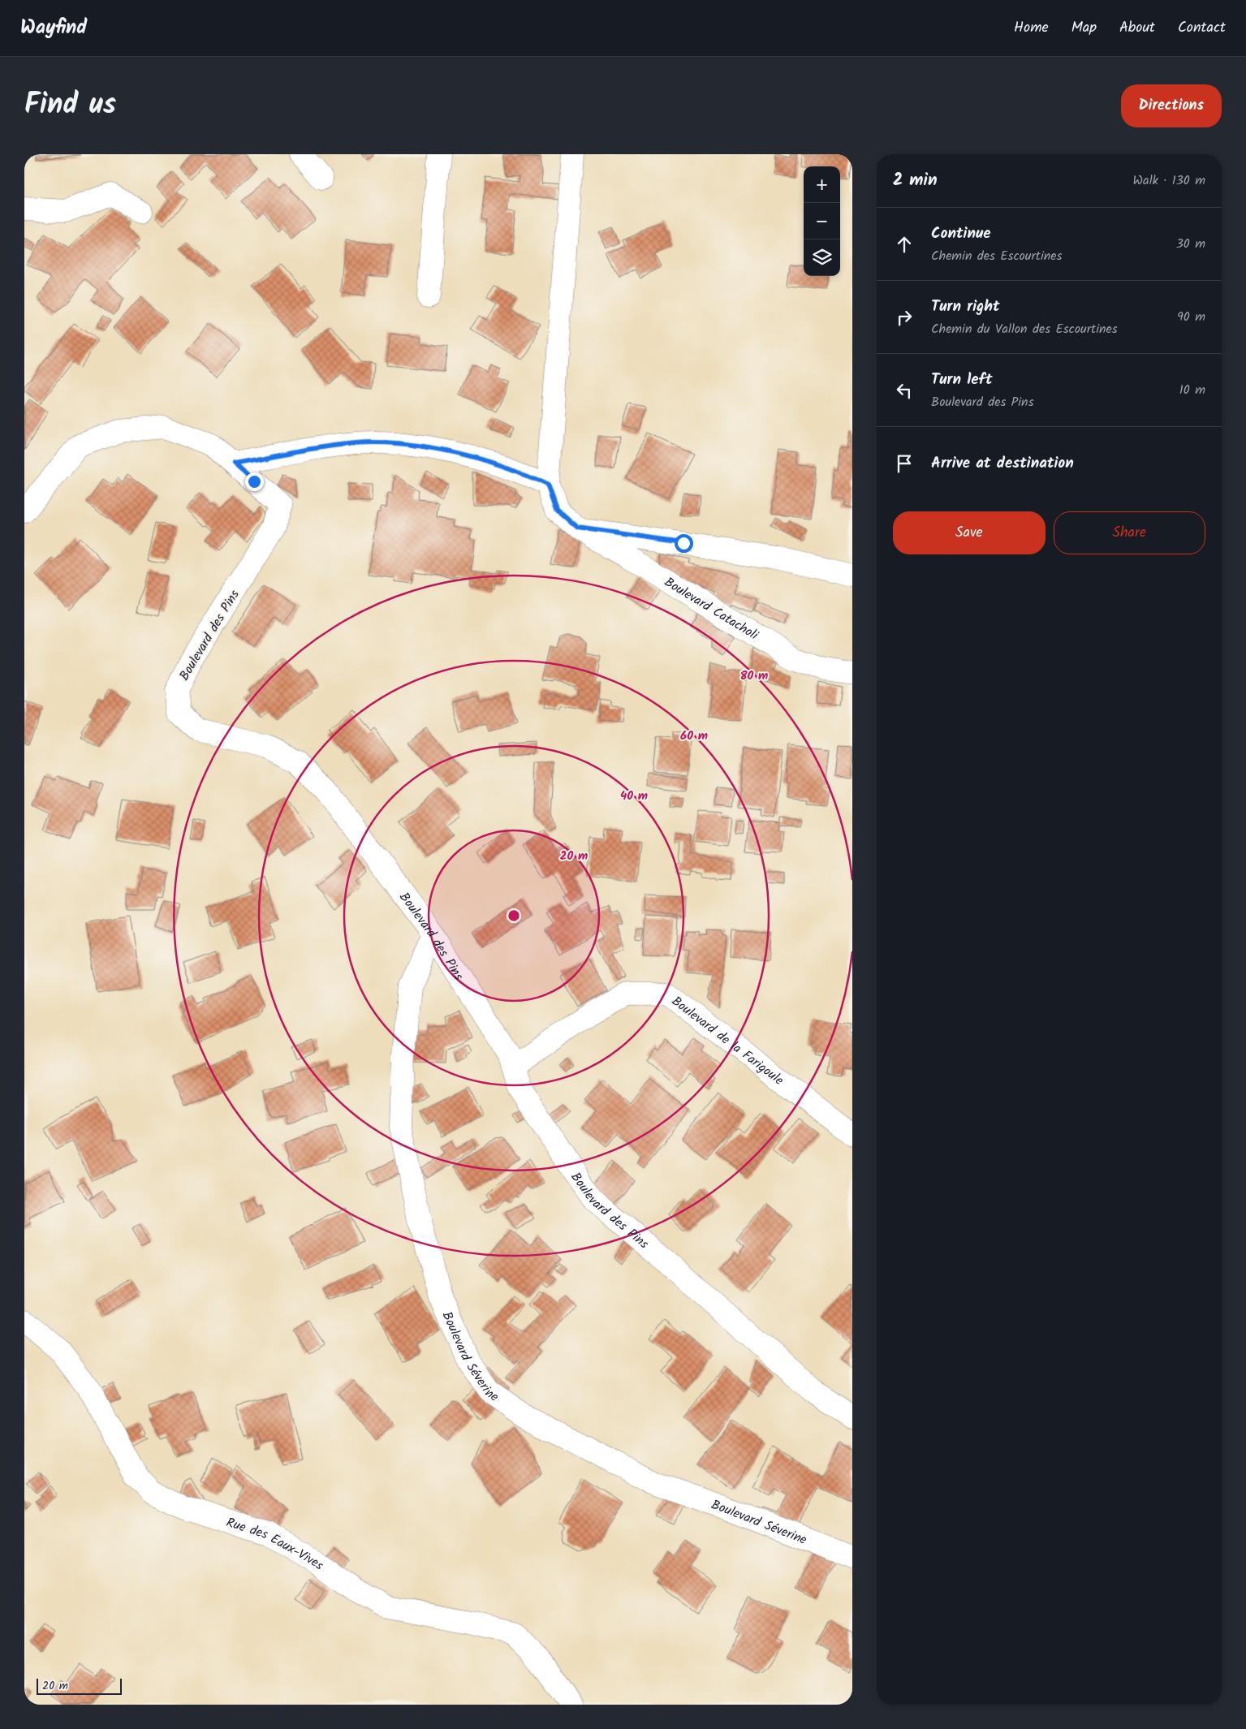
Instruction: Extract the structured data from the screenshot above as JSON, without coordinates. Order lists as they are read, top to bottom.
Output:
{
  "streets": {
    "street": [
      "Boulevard Catacholi",
      "Boulevard des Pins",
      "Boulevard de la Farigoule",
      "Boulevard Séverine",
      "Rue des Eaux-Vives"
    ]
  },
  "crossings": [
    ["Boulevard des Pins", "Boulevard de la Farigoule"],
    ["Boulevard des Pins", "Boulevard Séverine"]
  ],
  "scale_bar": "20 m",
  "page": {
    "header": "Wayfind",
    "nav": [
      "Home",
      "Map",
      "About",
      "Contact"
    ],
    "title": "Find us",
    "buttons": [
      "Directions",
      ["Save", "Share"]
    ],
    "heading": ["2 min", "Walk · 130 m"],
    "map_buttons": ["+", "−"],
    "list": [
      ["Continue", "Chemin des Escourtines", "30 m"],
      ["Turn right", "Chemin du Vallon des Escourtines", "90 m"],
      ["Turn left", "Boulevard des Pins", "10 m"],
      "Arrive at destination"
    ],
    "scale": "20 m"
  },
  "rings": [
    "80 m",
    "60 m",
    "40 m",
    "20 m"
  ]
}
